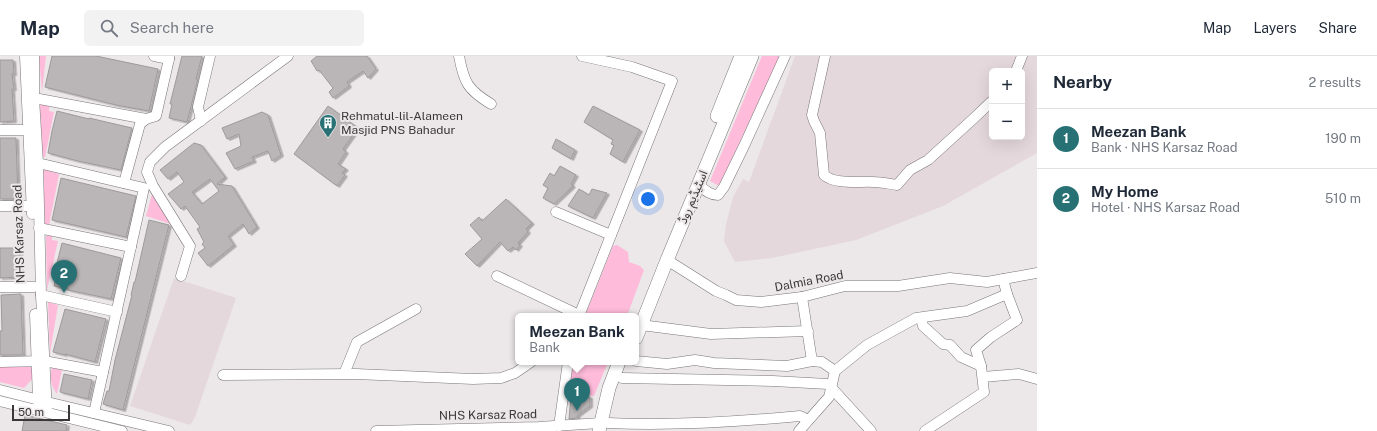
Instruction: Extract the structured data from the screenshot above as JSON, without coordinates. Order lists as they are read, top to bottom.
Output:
{
  "streets": {
    "main road": ["اسٹیڈیم روڈ"],
    "street": ["NHS Karsaz Road", "Dalmia Road"]
  },
  "crossings": [
    ["اسٹیڈیم روڈ", "Dalmia Road"]
  ],
  "places": {
    "building": ["Rehmatul-lil-Alameen Masjid PNS Bahadur"]
  },
  "scale_bar": "50 m",
  "page": {
    "header": "Map",
    "search": "Search here",
    "nav": ["Map", "Layers", "Share"],
    "heading": ["Nearby", "2 results"],
    "map_buttons": ["+", "−"],
    "list": [
      {
        "mark": "1",
        "name": "Meezan Bank",
        "note": "Bank · NHS Karsaz Road",
        "value": "190 m"
      },
      {
        "mark": "2",
        "name": "My Home",
        "note": "Hotel · NHS Karsaz Road",
        "value": "510 m"
      }
    ],
    "pins": ["2", "1"],
    "popup": ["Meezan Bank", "Bank"],
    "scale": "50 m"
  }
}
